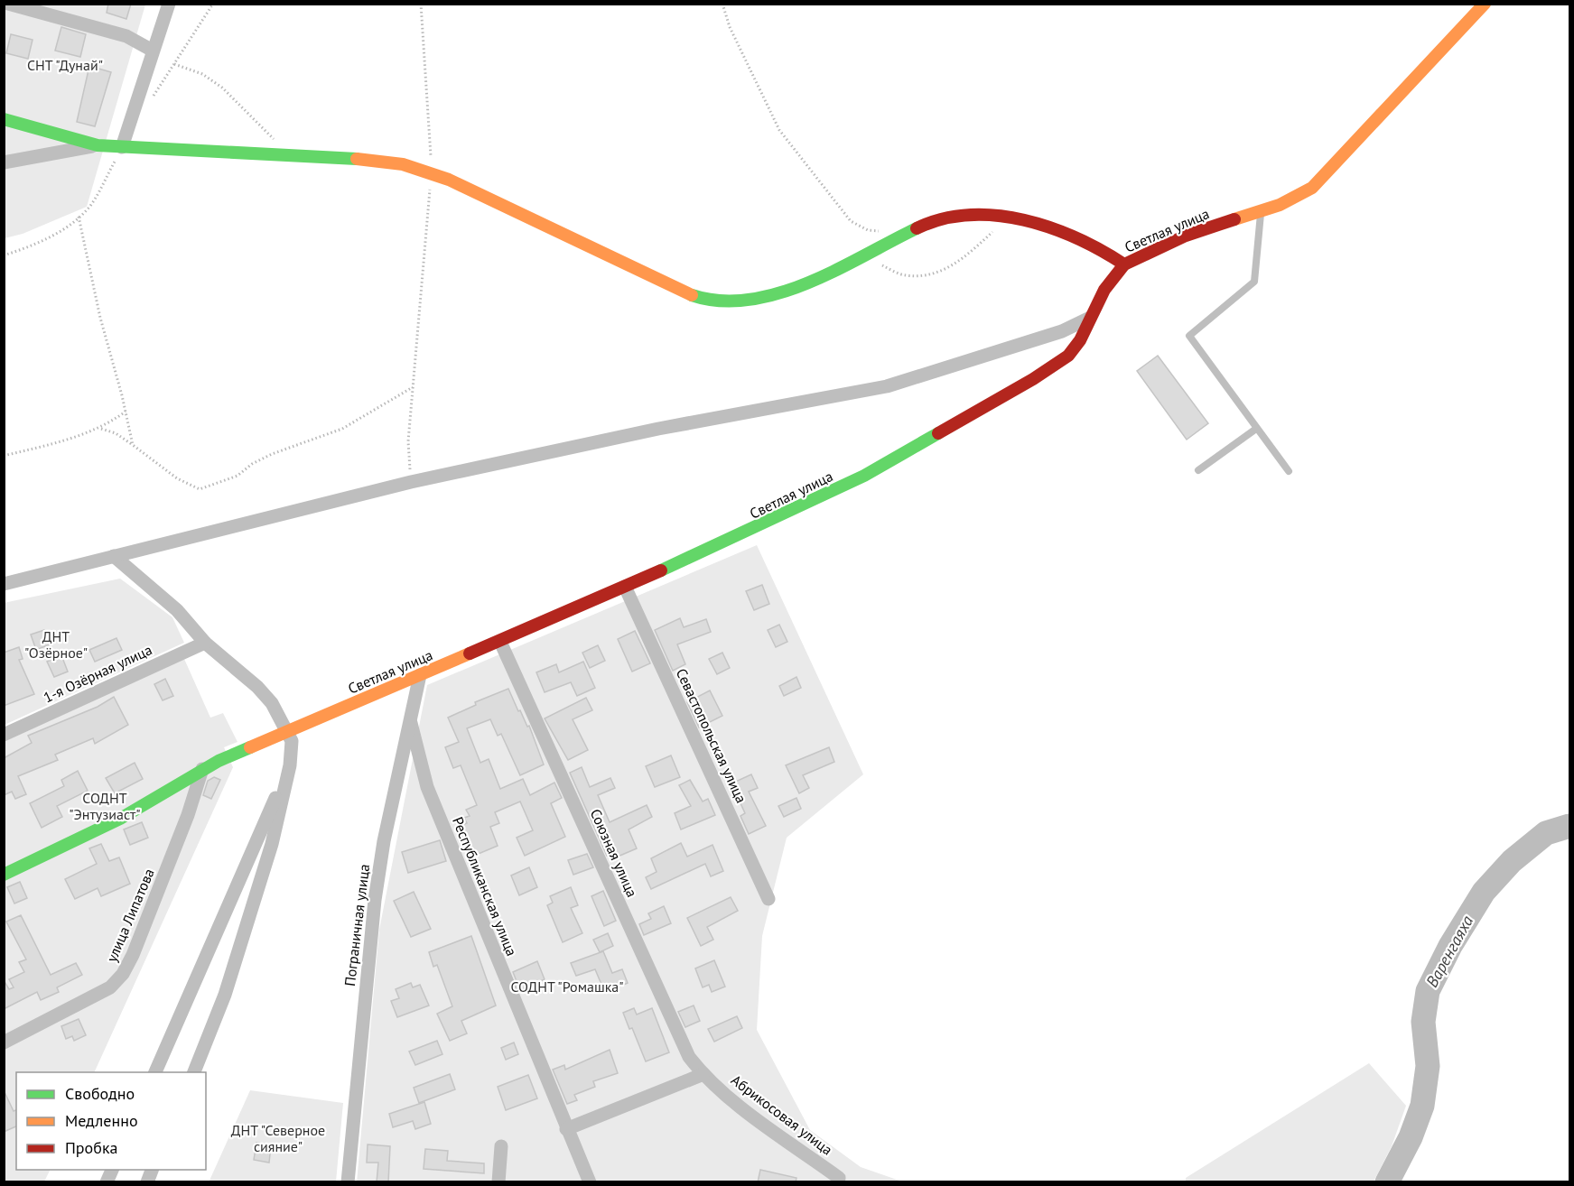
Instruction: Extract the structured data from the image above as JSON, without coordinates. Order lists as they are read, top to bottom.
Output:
{
  "streets": {
    "street": [
      "Светлая улица",
      "1-я Озёрная улица",
      "Севастопольская улица",
      "Союзная улица",
      "Республиканская улица",
      "улица Липатова",
      "Пограничная улица",
      "Абрикосовая улица"
    ]
  },
  "crossings": [
    ["Светлая улица", "Севастопольская улица"],
    ["Светлая улица", "Союзная улица"],
    ["Светлая улица", "улица Липатова"],
    ["Светлая улица", "Пограничная улица"],
    ["Союзная улица", "Абрикосовая улица"],
    ["Республиканская улица", "Пограничная улица"]
  ],
  "water": ["Варенгаяха"],
  "parks": [
    "СНТ \"Дунай\"",
    "ДНТ \"Озёрное\"",
    "СОДНТ \"Энтузиаст\"",
    "СОДНТ \"Ромашка\"",
    "ДНТ \"Северное сияние\""
  ],
  "legend": ["Свободно", "Медленно", "Пробка"]
}
